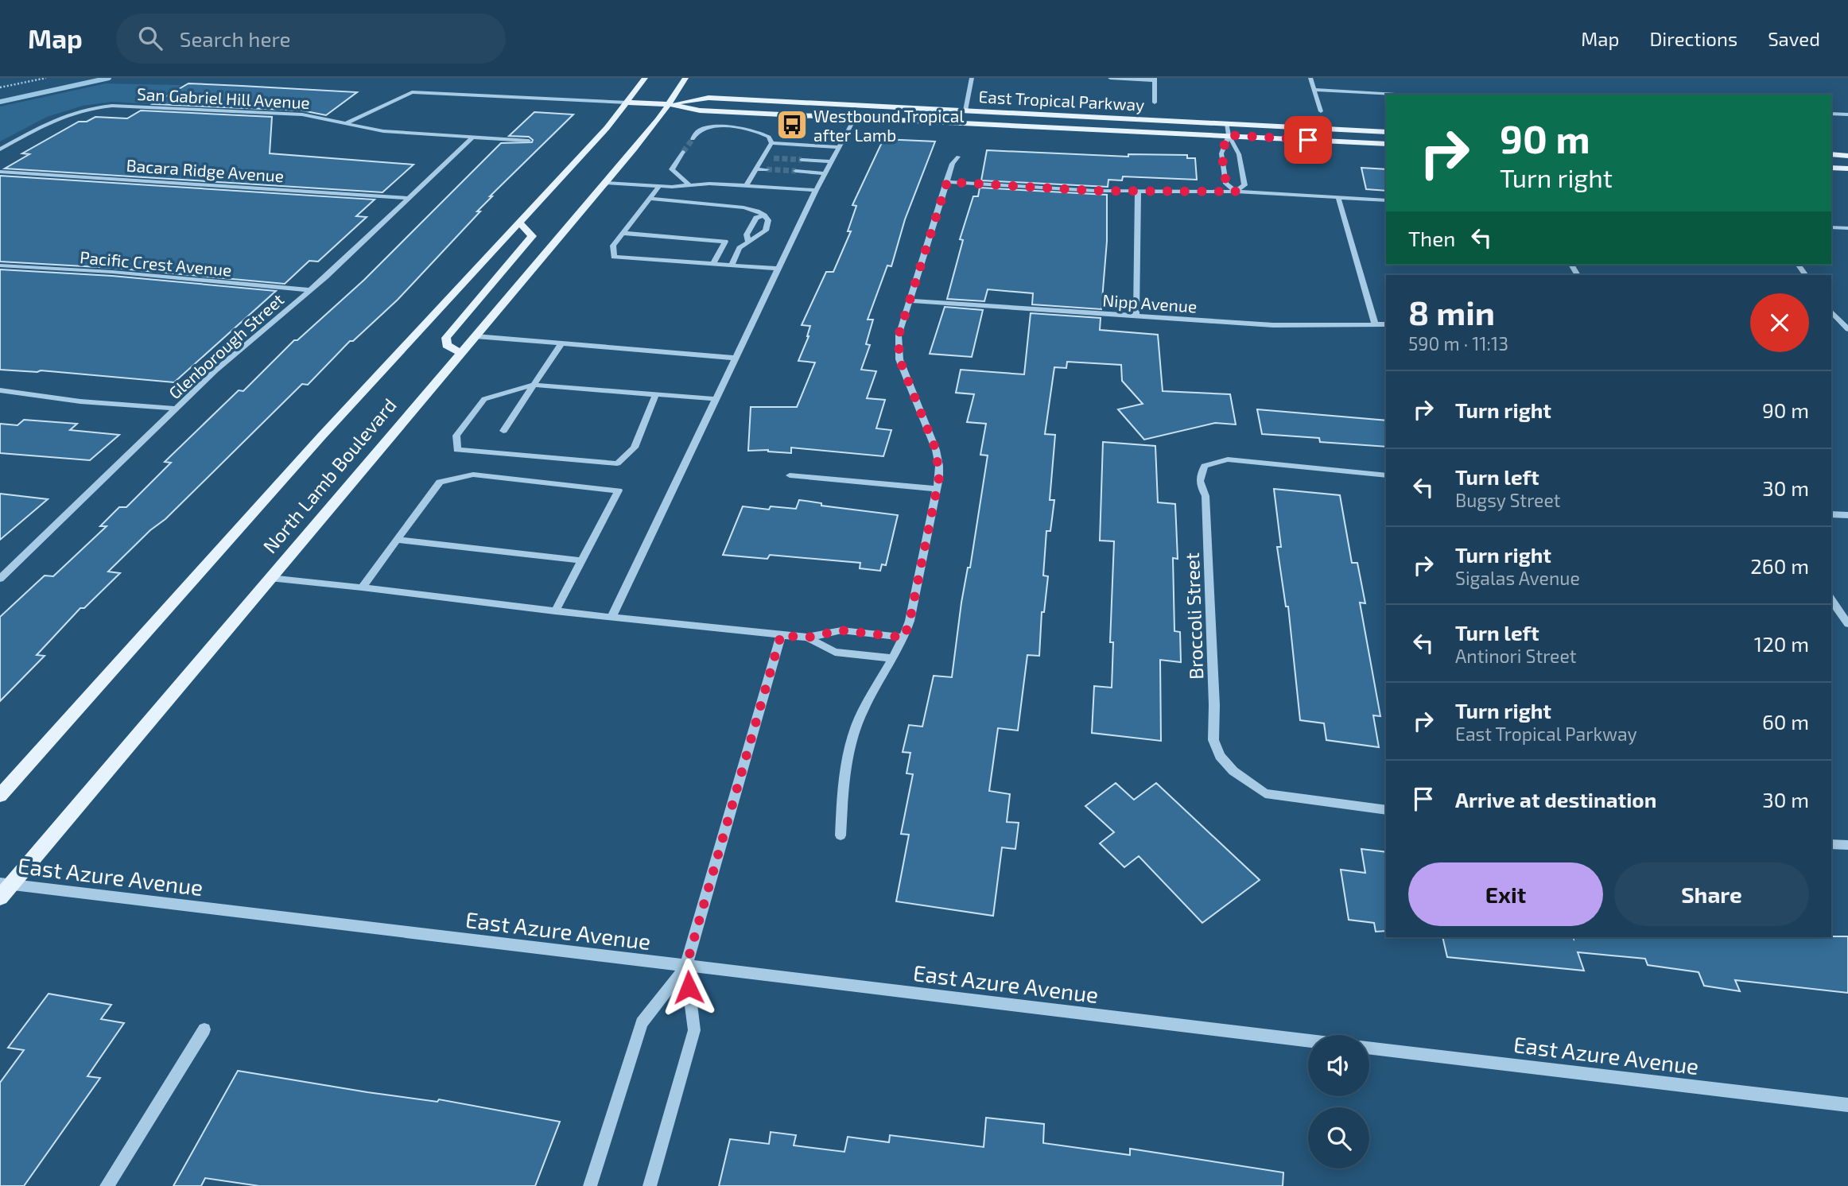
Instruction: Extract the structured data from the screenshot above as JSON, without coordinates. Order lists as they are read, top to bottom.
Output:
{
  "streets": {
    "main road": ["East Tropical Parkway", "North Lamb Boulevard"],
    "street": [
      "San Gabriel Hill Avenue",
      "Bacara Ridge Avenue",
      "Pacific Crest Avenue",
      "Nipp Avenue",
      "Glenborough Street",
      "Broccoli Street",
      "East Azure Avenue"
    ]
  },
  "crossings": [
    ["San Gabriel Hill Avenue", "East Tropical Parkway"],
    ["San Gabriel Hill Avenue", "Glenborough Street"],
    ["East Tropical Parkway", "North Lamb Boulevard"],
    ["Bacara Ridge Avenue", "Glenborough Street"],
    ["Pacific Crest Avenue", "Glenborough Street"],
    ["North Lamb Boulevard", "East Azure Avenue"]
  ],
  "places": {
    "bus stop": ["Westbound Tropical after Lamb"]
  },
  "page": {
    "header": "Map",
    "search": "Search here",
    "nav": ["Map", "Directions", "Saved"],
    "turn": ["90 m", "Turn right"],
    "then": "Then",
    "heading": ["8 min", "590 m · 11:13"],
    "list": [
      {
        "name": "Turn right",
        "value": "90 m"
      },
      {
        "name": "Turn left",
        "note": "Bugsy Street",
        "value": "30 m"
      },
      {
        "name": "Turn right",
        "note": "Sigalas Avenue",
        "value": "260 m"
      },
      {
        "name": "Turn left",
        "note": "Antinori Street",
        "value": "120 m"
      },
      {
        "name": "Turn right",
        "note": "East Tropical Parkway",
        "value": "60 m"
      },
      {
        "name": "Arrive at destination",
        "value": "30 m"
      }
    ],
    "buttons": ["Exit", "Share"]
  }
}
